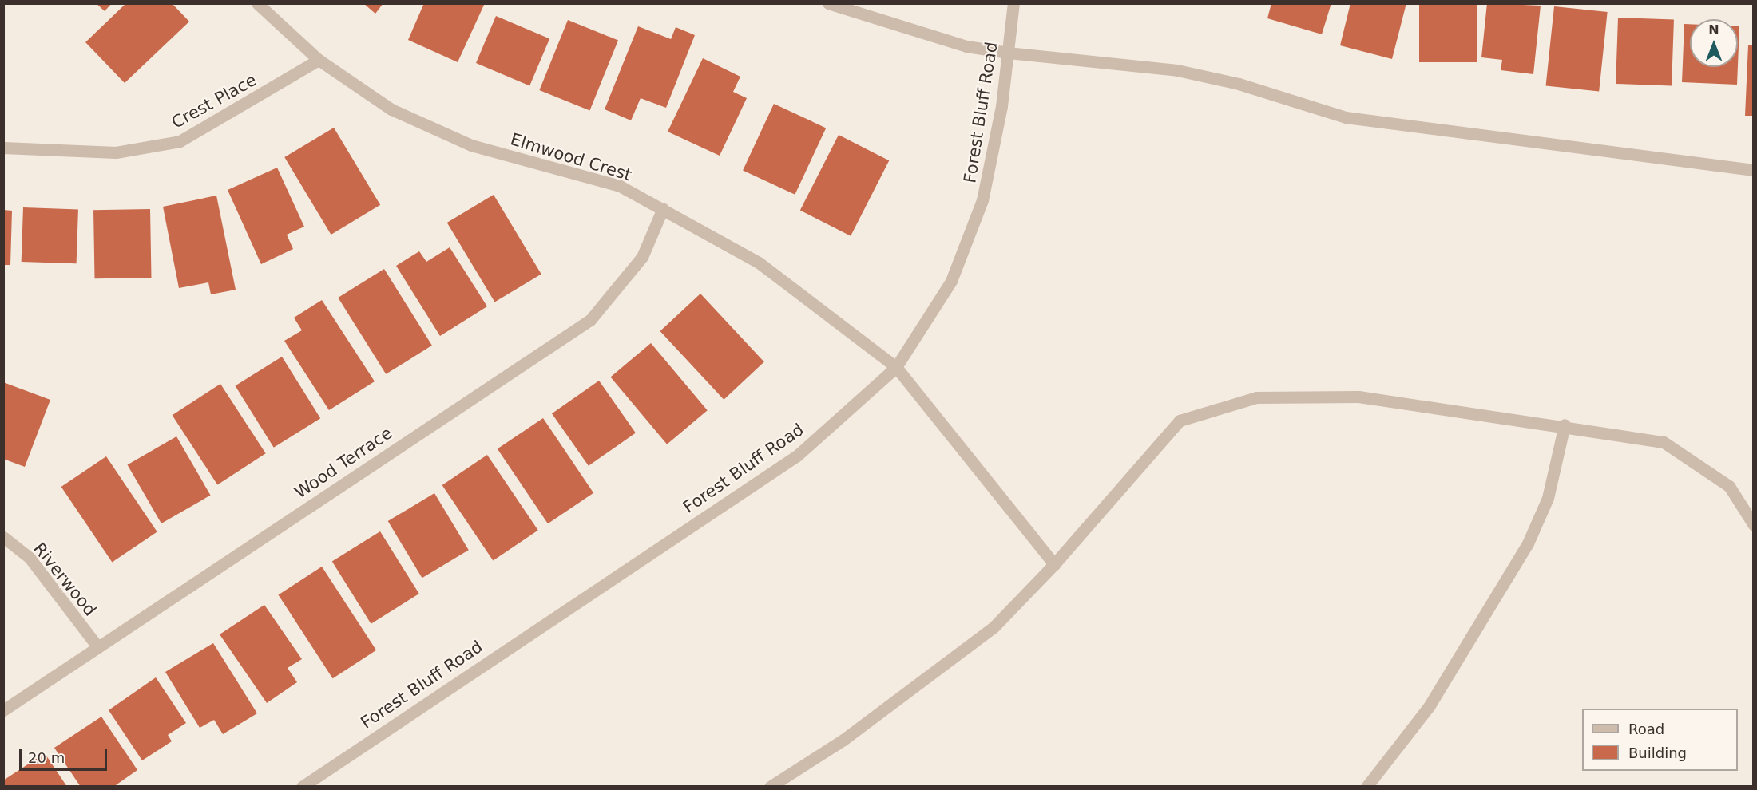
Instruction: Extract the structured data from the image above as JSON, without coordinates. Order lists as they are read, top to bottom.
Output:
{
  "streets": {
    "street": [
      "Crest Place",
      "Forest Bluff Road",
      "Elmwood Crest",
      "Wood Terrace",
      "Riverwood"
    ]
  },
  "crossings": [
    ["Crest Place", "Elmwood Crest"],
    ["Forest Bluff Road", "Elmwood Crest"],
    ["Elmwood Crest", "Wood Terrace"],
    ["Wood Terrace", "Riverwood"]
  ],
  "legend": ["Road", "Building"],
  "scale_bar": "20 m",
  "north": "top"
}
